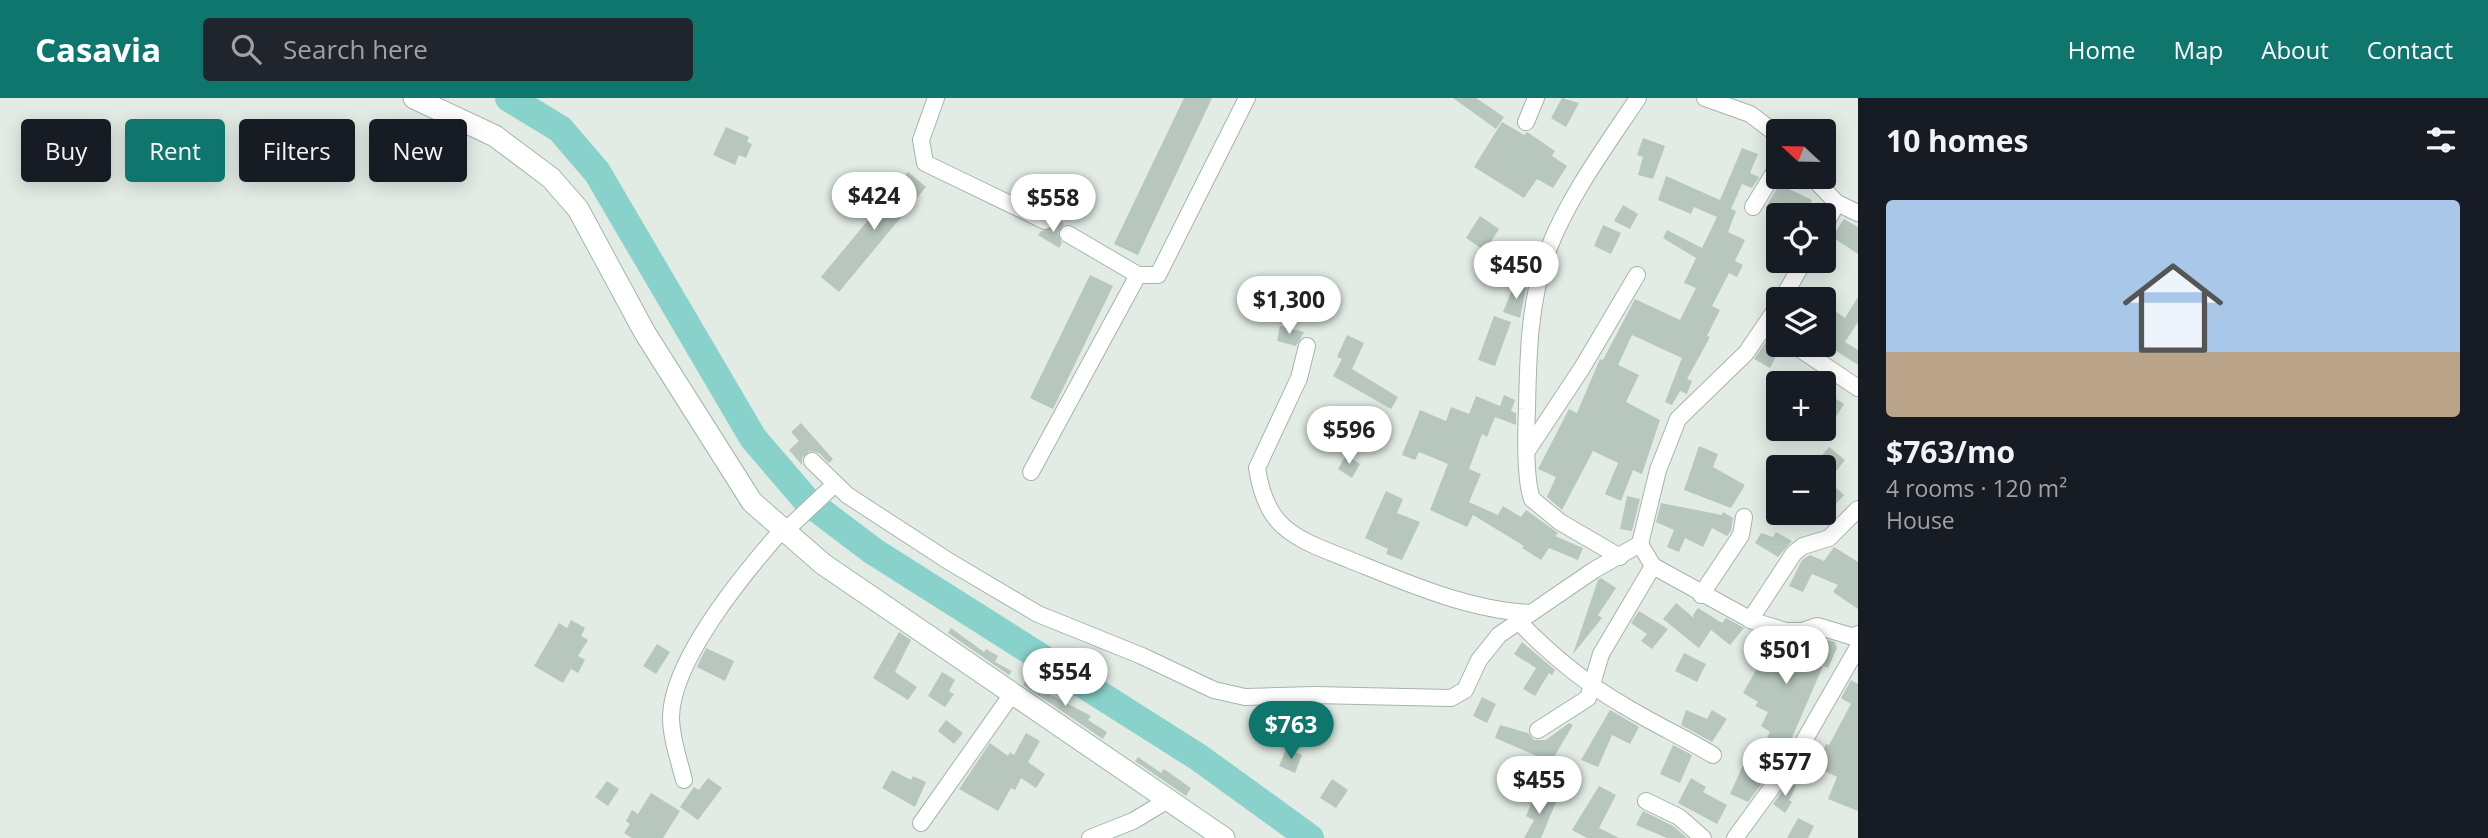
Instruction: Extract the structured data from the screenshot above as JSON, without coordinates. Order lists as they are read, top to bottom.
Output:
{
  "north": "left",
  "page": {
    "header": "Casavia",
    "search": "Search here",
    "nav": [
      "Home",
      "Map",
      "About",
      "Contact"
    ],
    "heading": "10 homes",
    "map_buttons": ["+", "−"],
    "chip": [
      "Buy",
      "Rent",
      "Filters",
      "New"
    ],
    "price": [
      "$424",
      "$558",
      "$450",
      "$1,300",
      "$596",
      "$501",
      "$554",
      "$763",
      "$577",
      "$455"
    ],
    "list": [
      {
        "name": "$763/mo",
        "note": "4 rooms · 120 m² · House"
      }
    ]
  }
}
